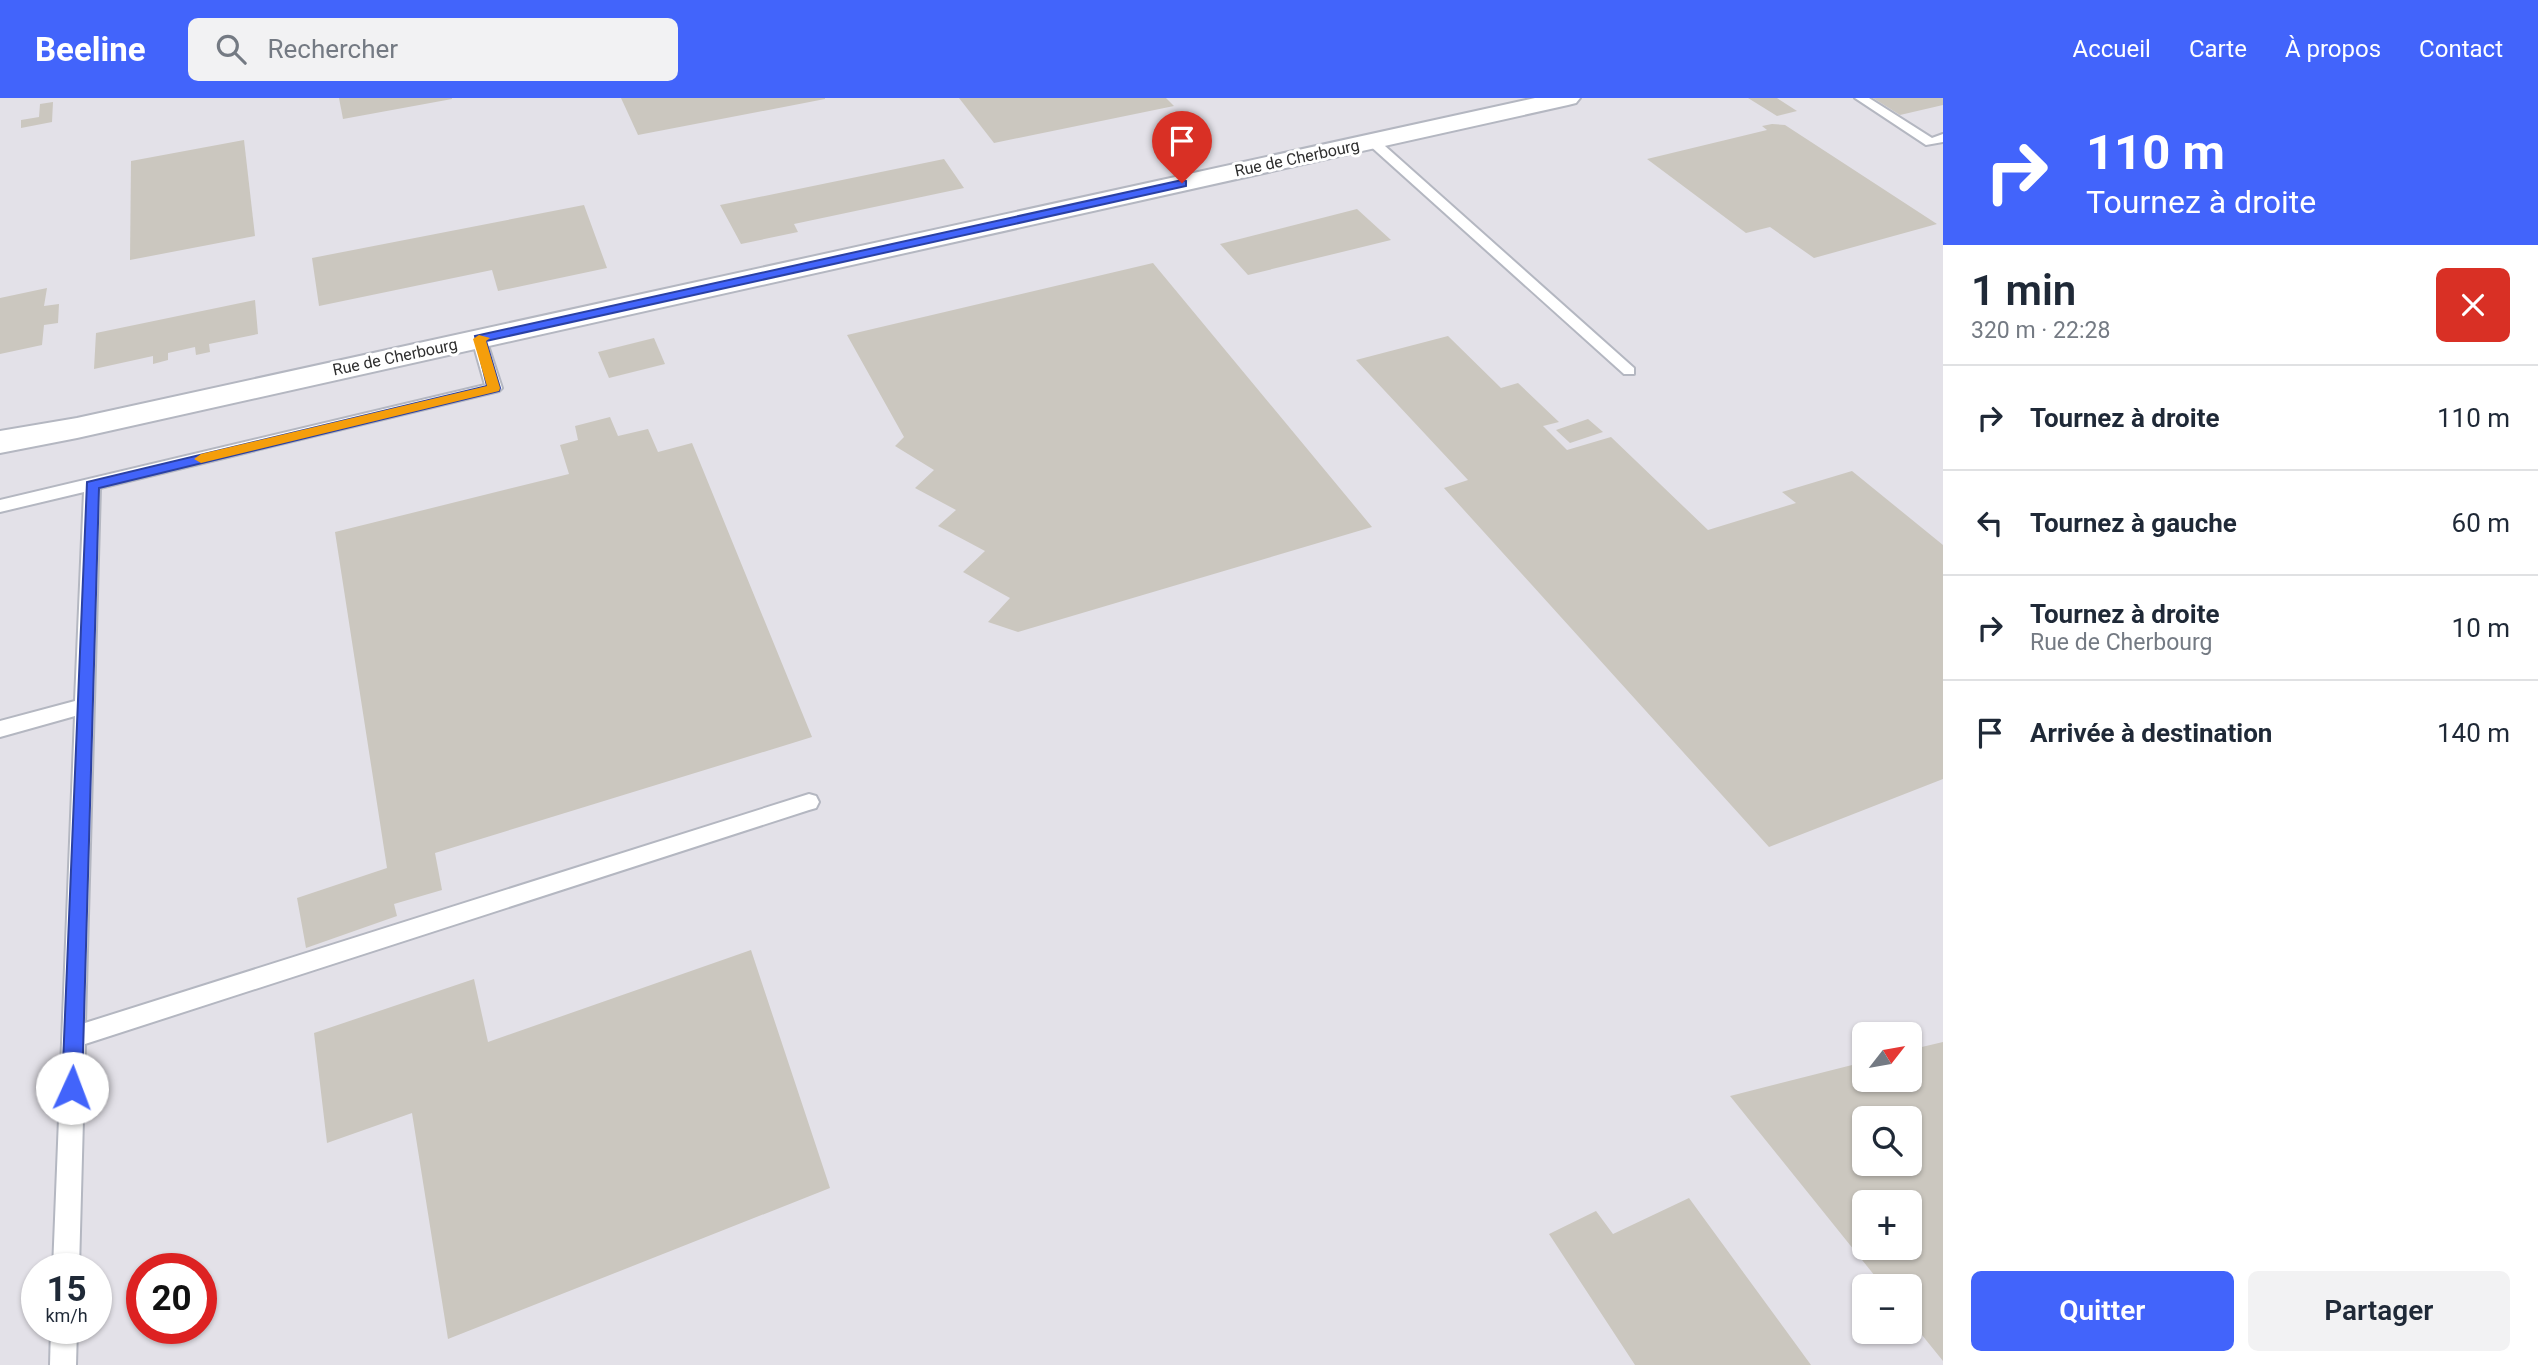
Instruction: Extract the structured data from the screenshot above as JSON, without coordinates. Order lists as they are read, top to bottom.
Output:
{
  "streets": {
    "street": ["Rue de Cherbourg"]
  },
  "north": "top right",
  "page": {
    "header": "Beeline",
    "search": "Rechercher",
    "nav": [
      "Accueil",
      "Carte",
      "À propos",
      "Contact"
    ],
    "turn": ["110 m", "Tournez à droite"],
    "heading": ["1 min", "320 m · 22:28"],
    "list": [
      {
        "name": "Tournez à droite",
        "value": "110 m"
      },
      {
        "name": "Tournez à gauche",
        "value": "60 m"
      },
      {
        "name": "Tournez à droite",
        "note": "Rue de Cherbourg",
        "value": "10 m"
      },
      {
        "name": "Arrivée à destination",
        "value": "140 m"
      }
    ],
    "map_buttons": ["+", "−"],
    "speed": "15 km/h",
    "limit": "20",
    "buttons": ["Quitter", "Partager"]
  }
}
